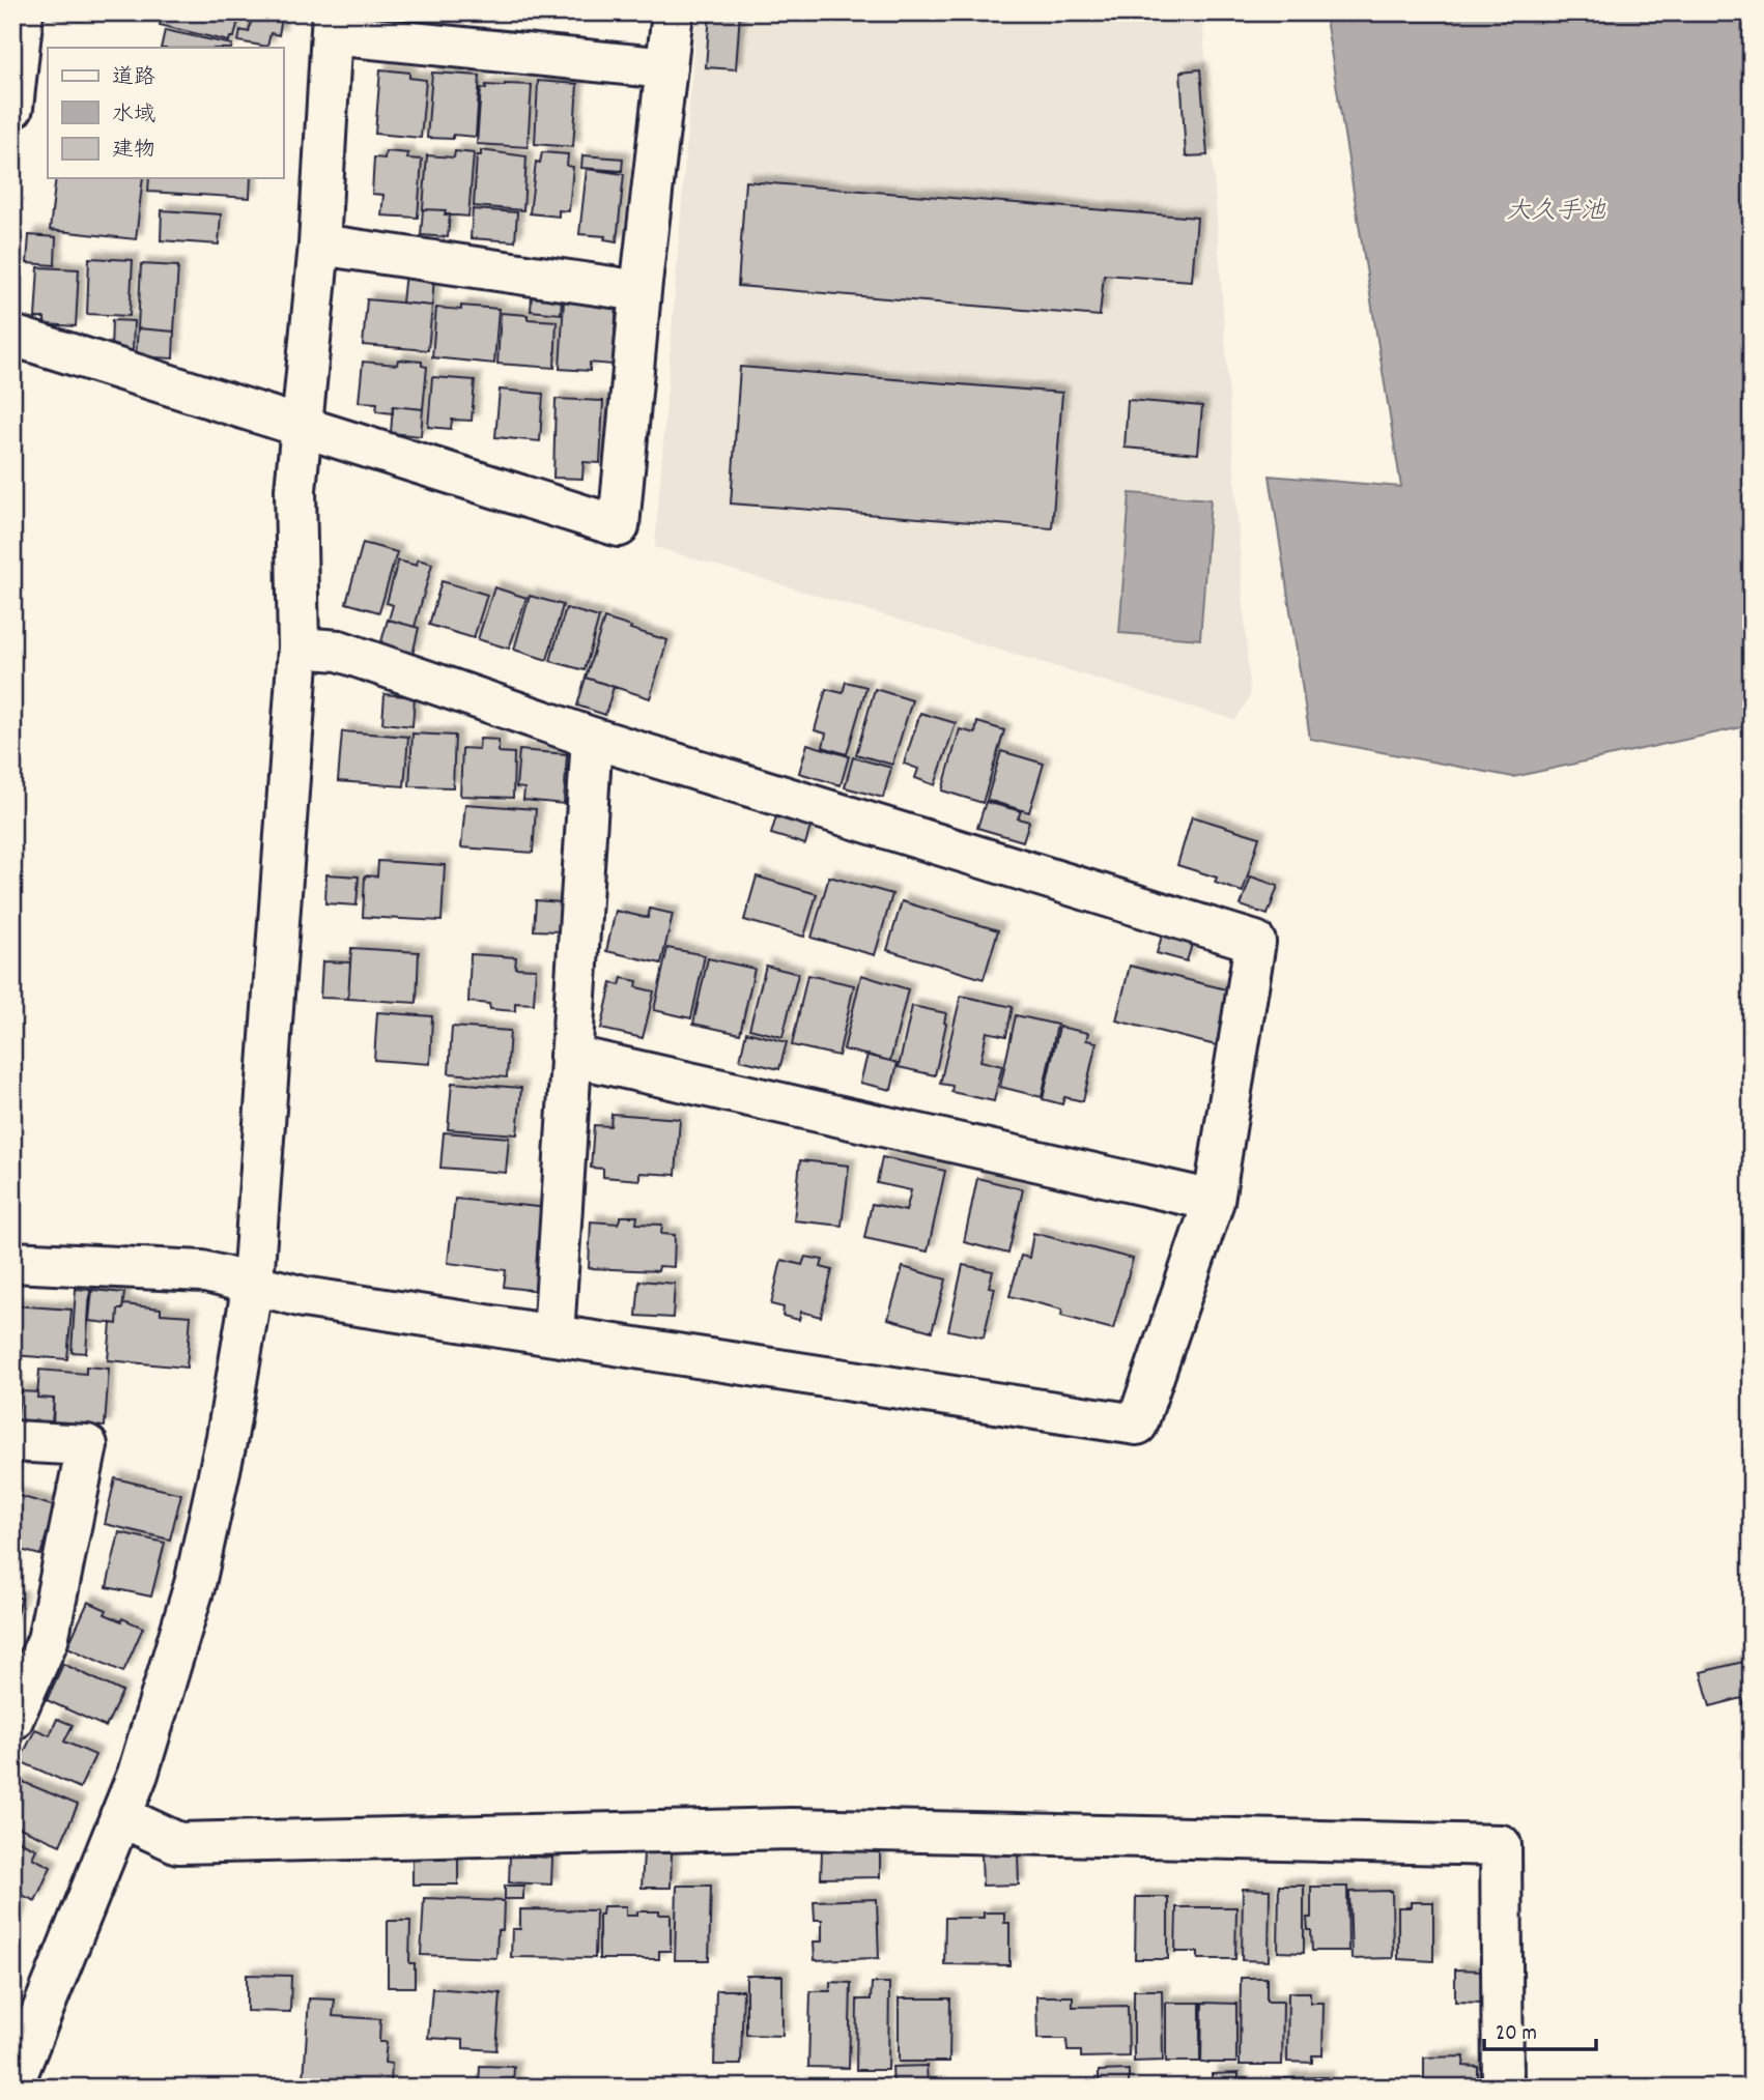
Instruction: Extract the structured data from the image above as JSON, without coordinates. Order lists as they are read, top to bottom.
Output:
{
  "water": ["大久手池"],
  "legend": ["道路", "水域", "建物"],
  "scale_bar": "20 m"
}
